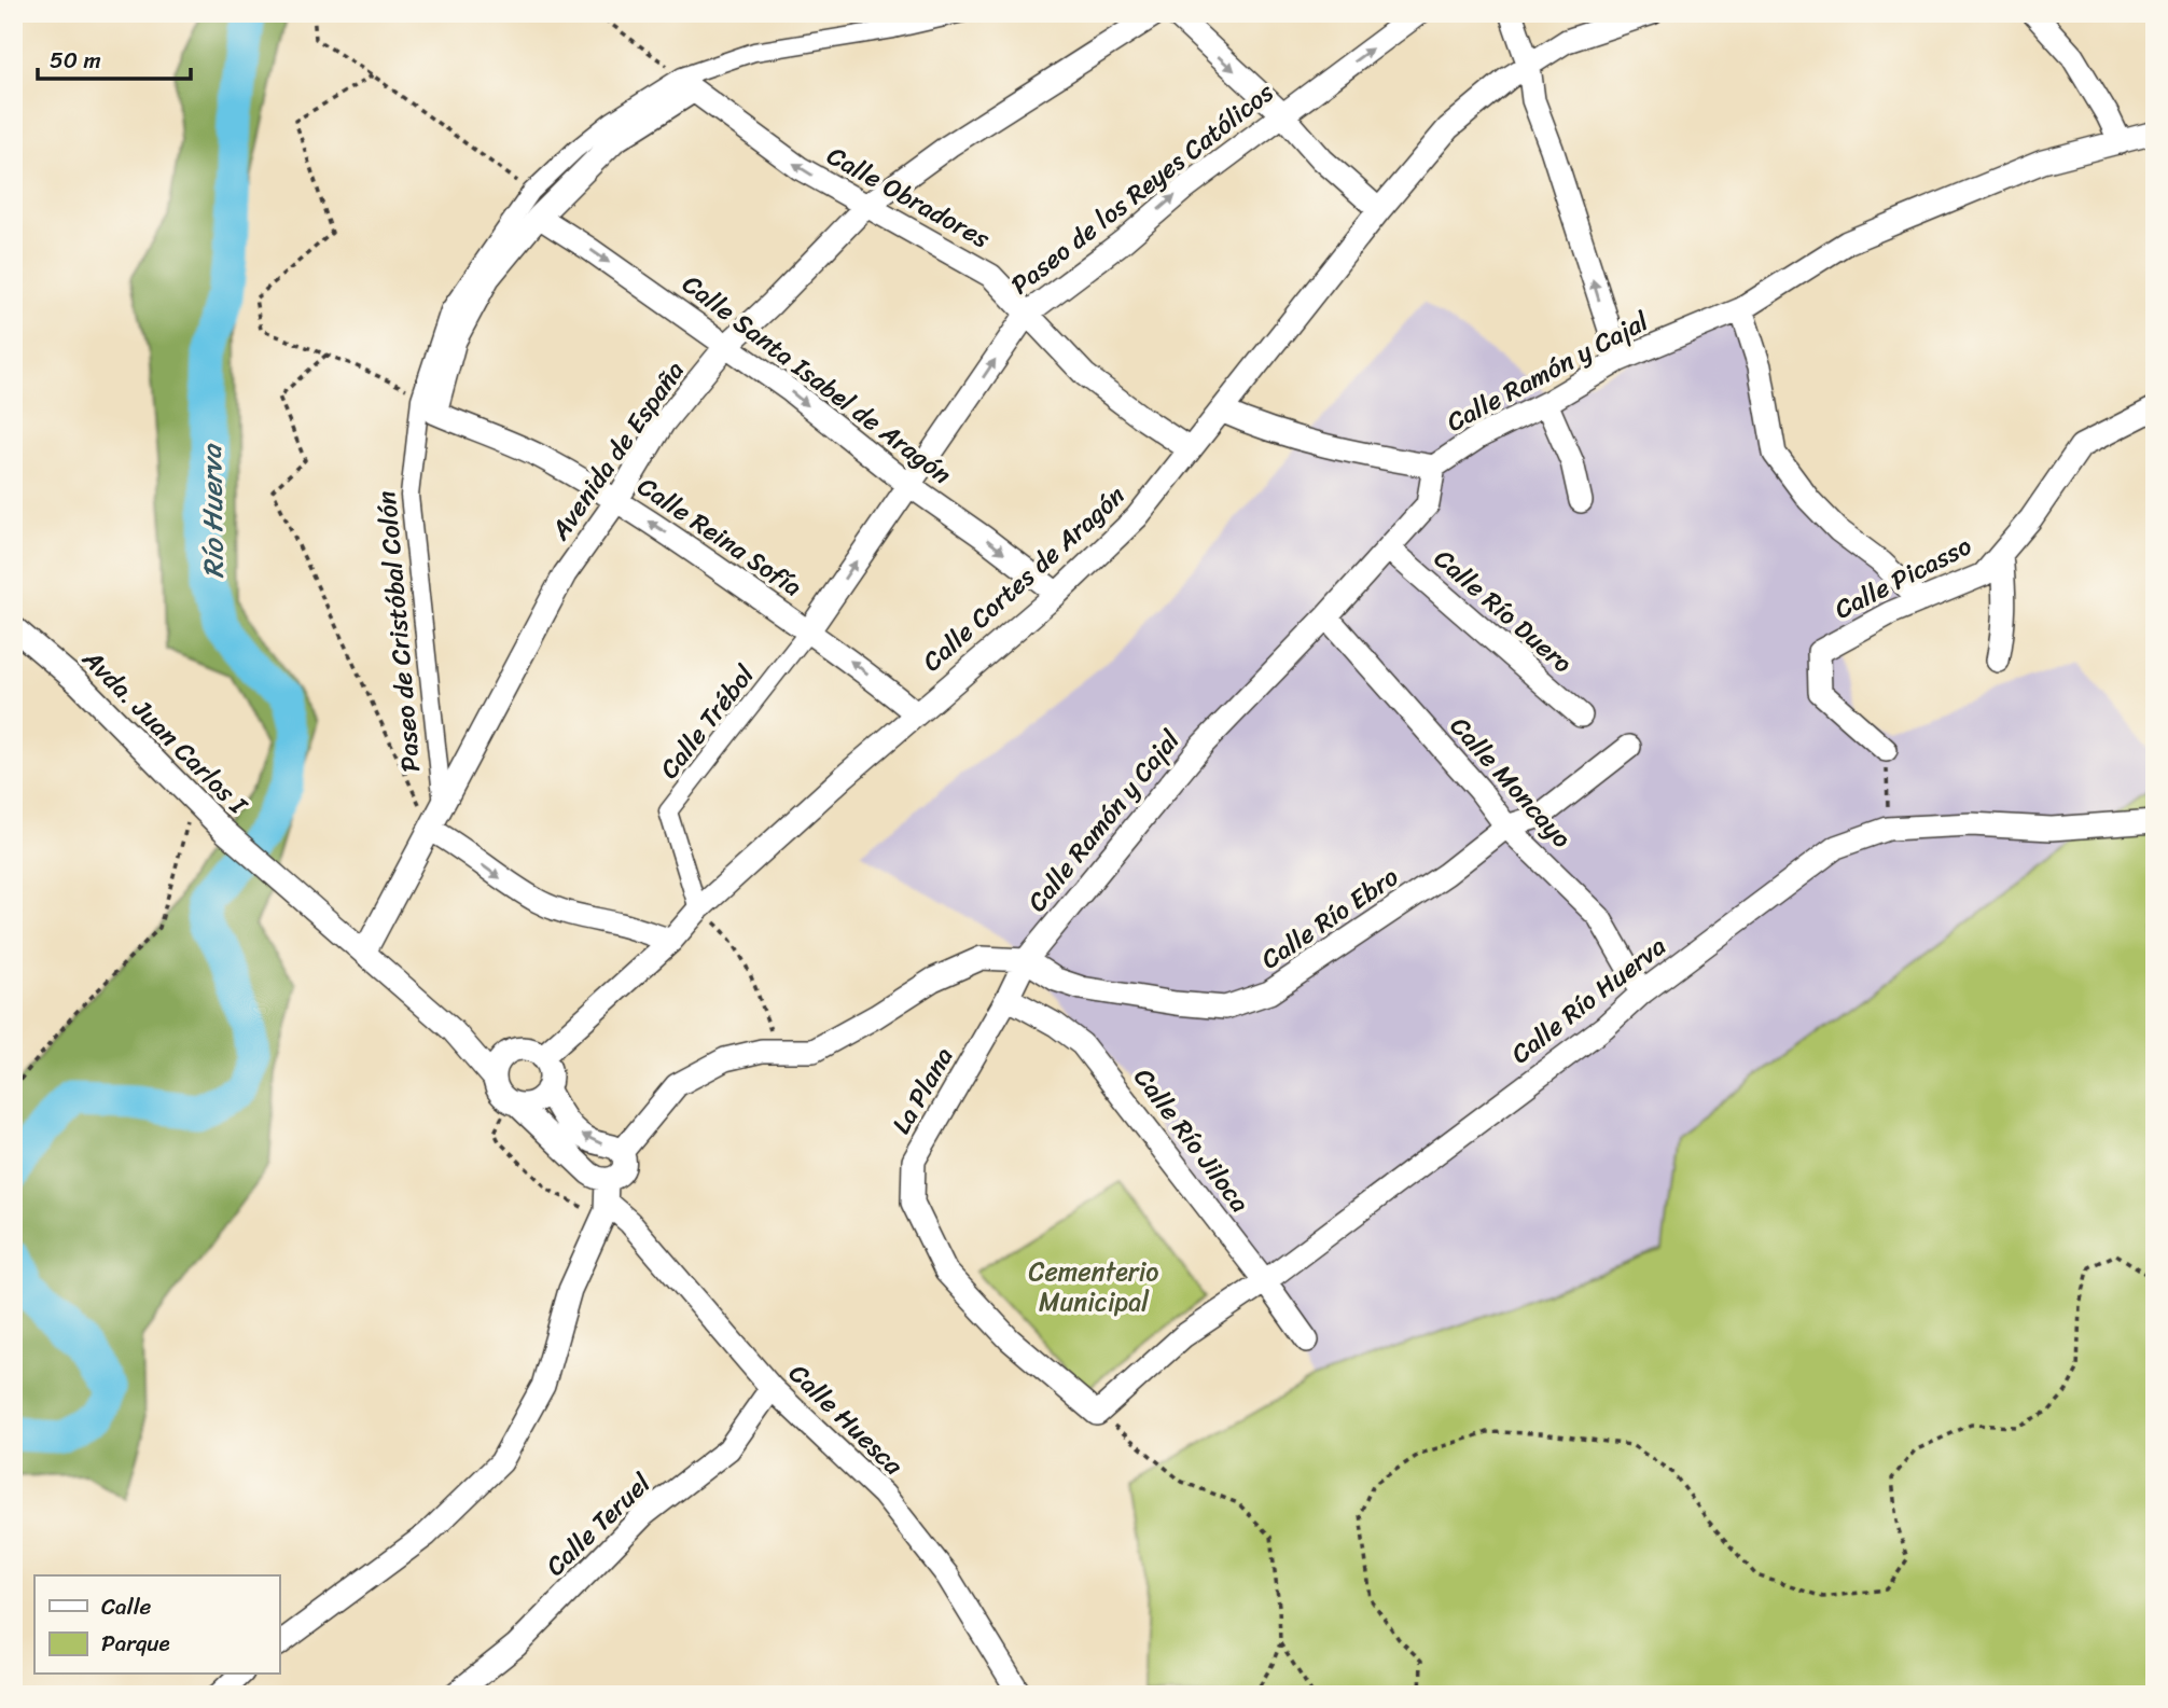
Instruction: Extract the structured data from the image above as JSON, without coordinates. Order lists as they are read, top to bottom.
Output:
{
  "streets": {
    "street": [
      "Paseo de los Reyes Católicos",
      "Calle Obradores",
      "Calle Ramón y Cajal",
      "Calle Santa Isabel de Aragón",
      "Avenida de España",
      "Calle Reina Sofía",
      "Calle Picasso",
      "Calle Cortes de Aragón",
      "Calle Río Duero",
      "Paseo de Cristóbal Colón",
      "Calle Trébol",
      "Avda. Juan Carlos I",
      "Calle Moncayo",
      "Calle Río Ebro",
      "Calle Río Huerva",
      "La Plana",
      "Calle Río Jiloca",
      "Calle Huesca",
      "Calle Teruel"
    ]
  },
  "crossings": [
    ["Paseo de los Reyes Católicos", "Calle Obradores"],
    ["Paseo de los Reyes Católicos", "Calle Santa Isabel de Aragón"],
    ["Paseo de los Reyes Católicos", "Calle Reina Sofía"],
    ["Paseo de los Reyes Católicos", "Calle Trébol"],
    ["Calle Obradores", "Avenida de España"],
    ["Calle Obradores", "Calle Cortes de Aragón"],
    ["Calle Obradores", "Paseo de Cristóbal Colón"],
    ["Calle Ramón y Cajal", "Calle Río Duero"],
    ["Calle Ramón y Cajal", "Calle Moncayo"],
    ["Calle Ramón y Cajal", "Calle Río Ebro"],
    ["Calle Ramón y Cajal", "La Plana"],
    ["Calle Santa Isabel de Aragón", "Avenida de España"],
    ["Calle Santa Isabel de Aragón", "Calle Cortes de Aragón"],
    ["Calle Santa Isabel de Aragón", "Paseo de Cristóbal Colón"],
    ["Avenida de España", "Calle Reina Sofía"],
    ["Avenida de España", "Paseo de Cristóbal Colón"],
    ["Avenida de España", "Avda. Juan Carlos I"],
    ["Calle Reina Sofía", "Calle Cortes de Aragón"],
    ["Calle Reina Sofía", "Paseo de Cristóbal Colón"],
    ["Calle Reina Sofía", "Calle Trébol"],
    ["Calle Cortes de Aragón", "Calle Trébol"],
    ["Calle Cortes de Aragón", "Calle Huesca"],
    ["Calle Moncayo", "Calle Río Ebro"],
    ["Calle Moncayo", "Calle Río Huerva"],
    ["Calle Río Ebro", "La Plana"],
    ["Calle Río Huerva", "La Plana"],
    ["Calle Río Huerva", "Calle Río Jiloca"],
    ["La Plana", "Calle Río Jiloca"],
    ["Calle Huesca", "Calle Teruel"]
  ],
  "one_way": ["Paseo de los Reyes Católicos", "Calle Santa Isabel de Aragón", "Calle Reina Sofía"],
  "water": ["Río Huerva"],
  "parks": ["Cementerio Municipal"],
  "legend": ["Calle", "Parque"],
  "scale_bar": "50 m"
}
